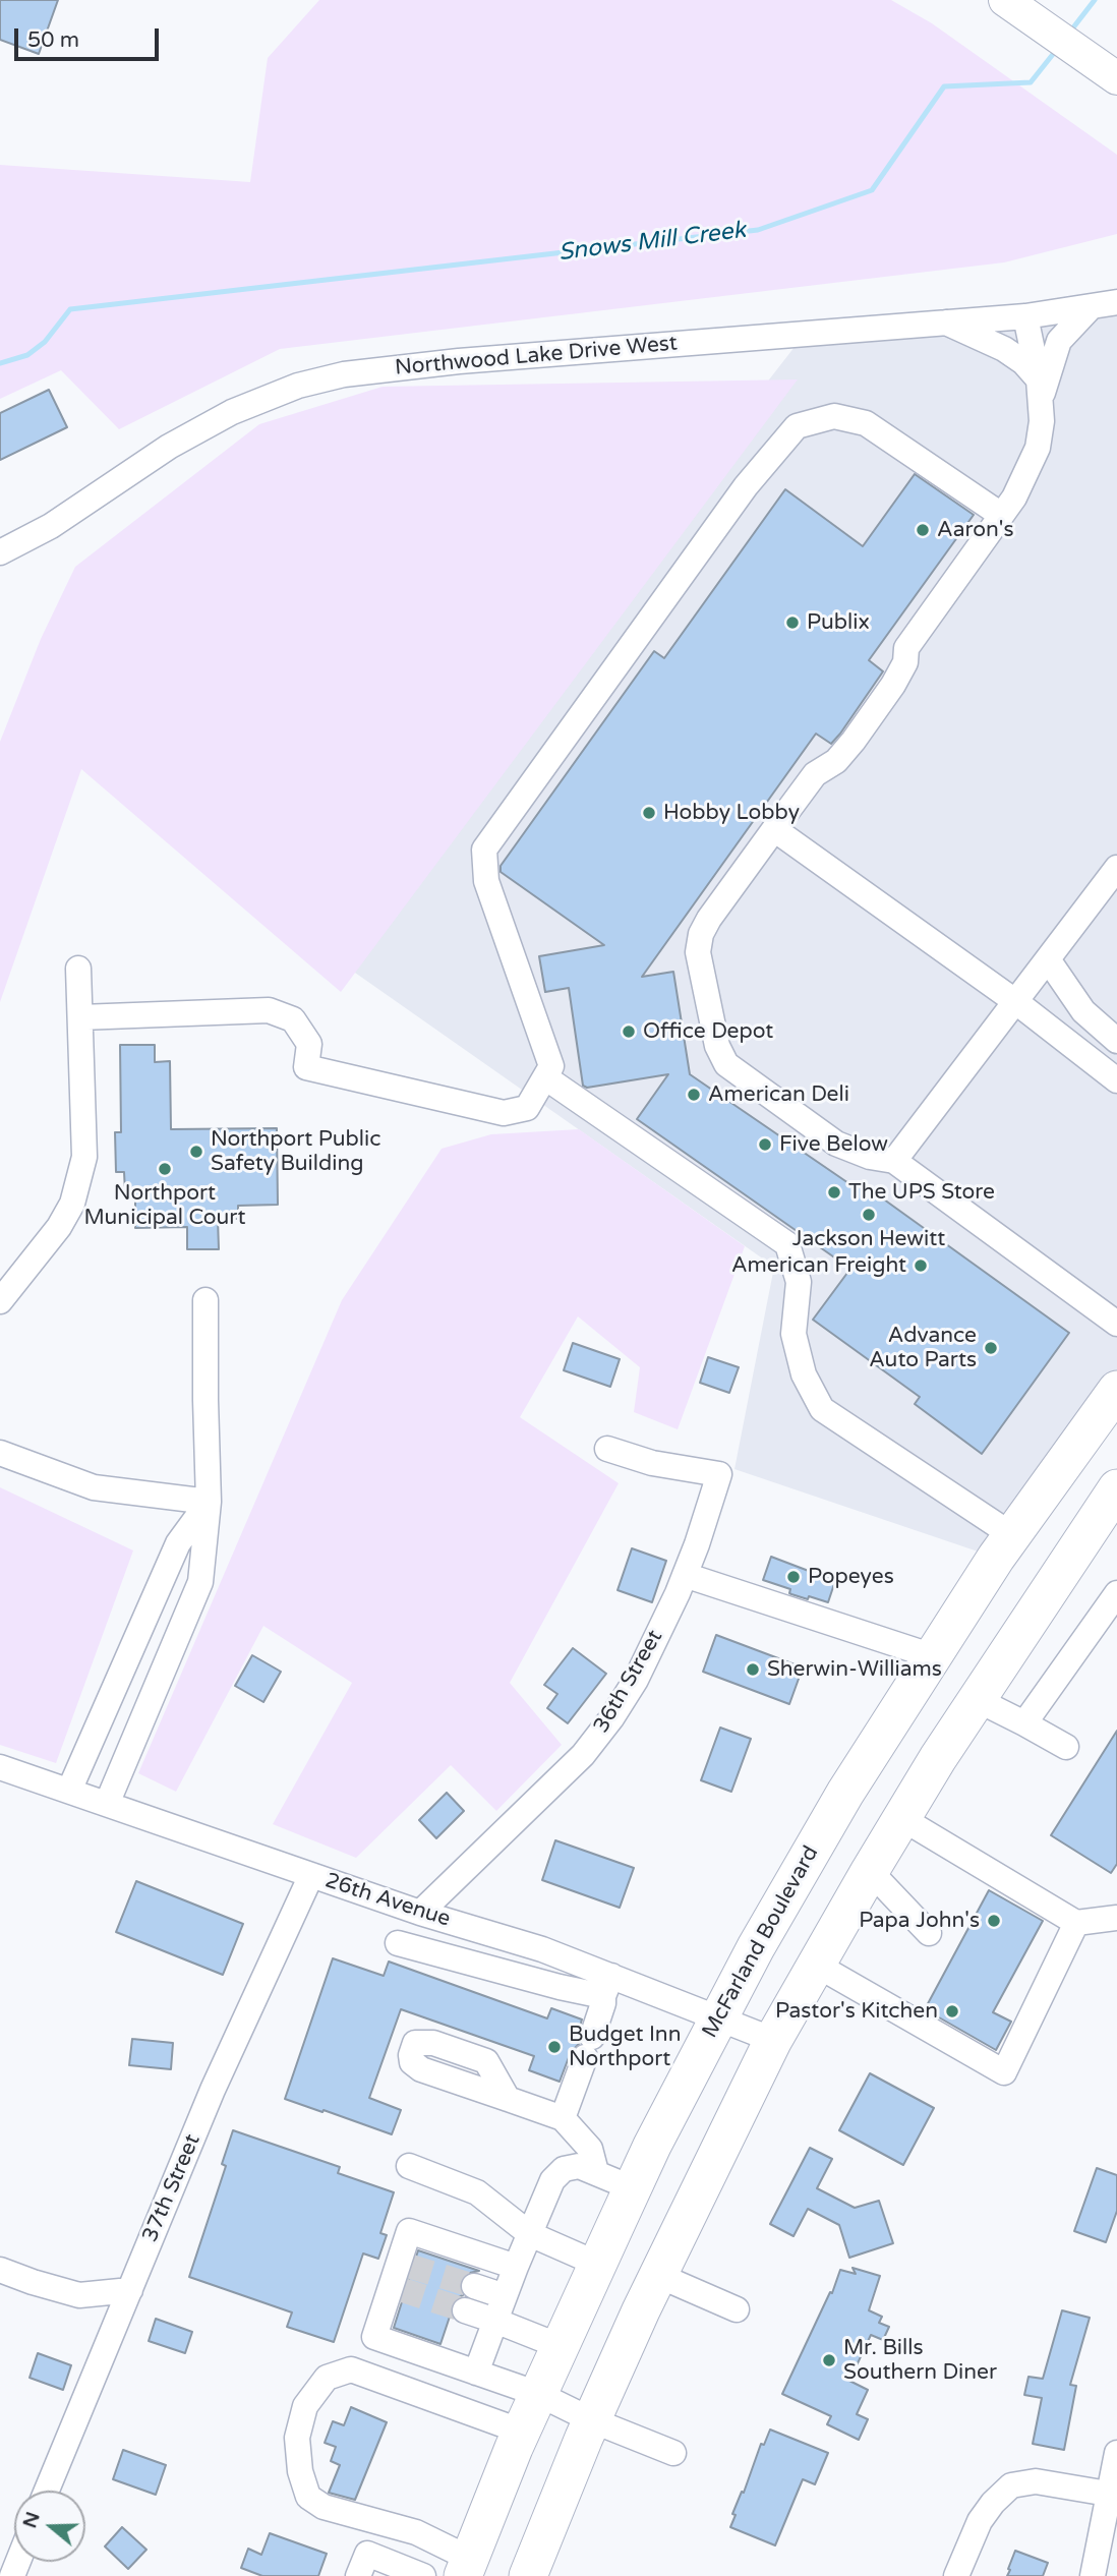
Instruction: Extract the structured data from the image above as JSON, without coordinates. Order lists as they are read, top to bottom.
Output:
{
  "streets": {
    "highway": ["McFarland Boulevard"],
    "street": [
      "Northwood Lake Drive West",
      "36th Street",
      "26th Avenue",
      "37th Street"
    ]
  },
  "crossings": [
    ["36th Street", "26th Avenue"],
    ["26th Avenue", "McFarland Boulevard"],
    ["26th Avenue", "37th Street"]
  ],
  "water": ["Snows Mill Creek"],
  "places": [
    "Aaron's",
    "Publix",
    "Hobby Lobby",
    "Office Depot",
    "American Deli",
    "Five Below",
    "Northport Public Safety Building",
    "Northport Municipal Court",
    "The UPS Store",
    "Jackson Hewitt",
    "American Freight",
    "Advance Auto Parts",
    "Popeyes",
    "Sherwin-Williams",
    "Papa John's",
    "Pastor's Kitchen",
    "Budget Inn Northport",
    "Mr. Bills Southern Diner"
  ],
  "scale_bar": "50 m",
  "north": "left"
}
